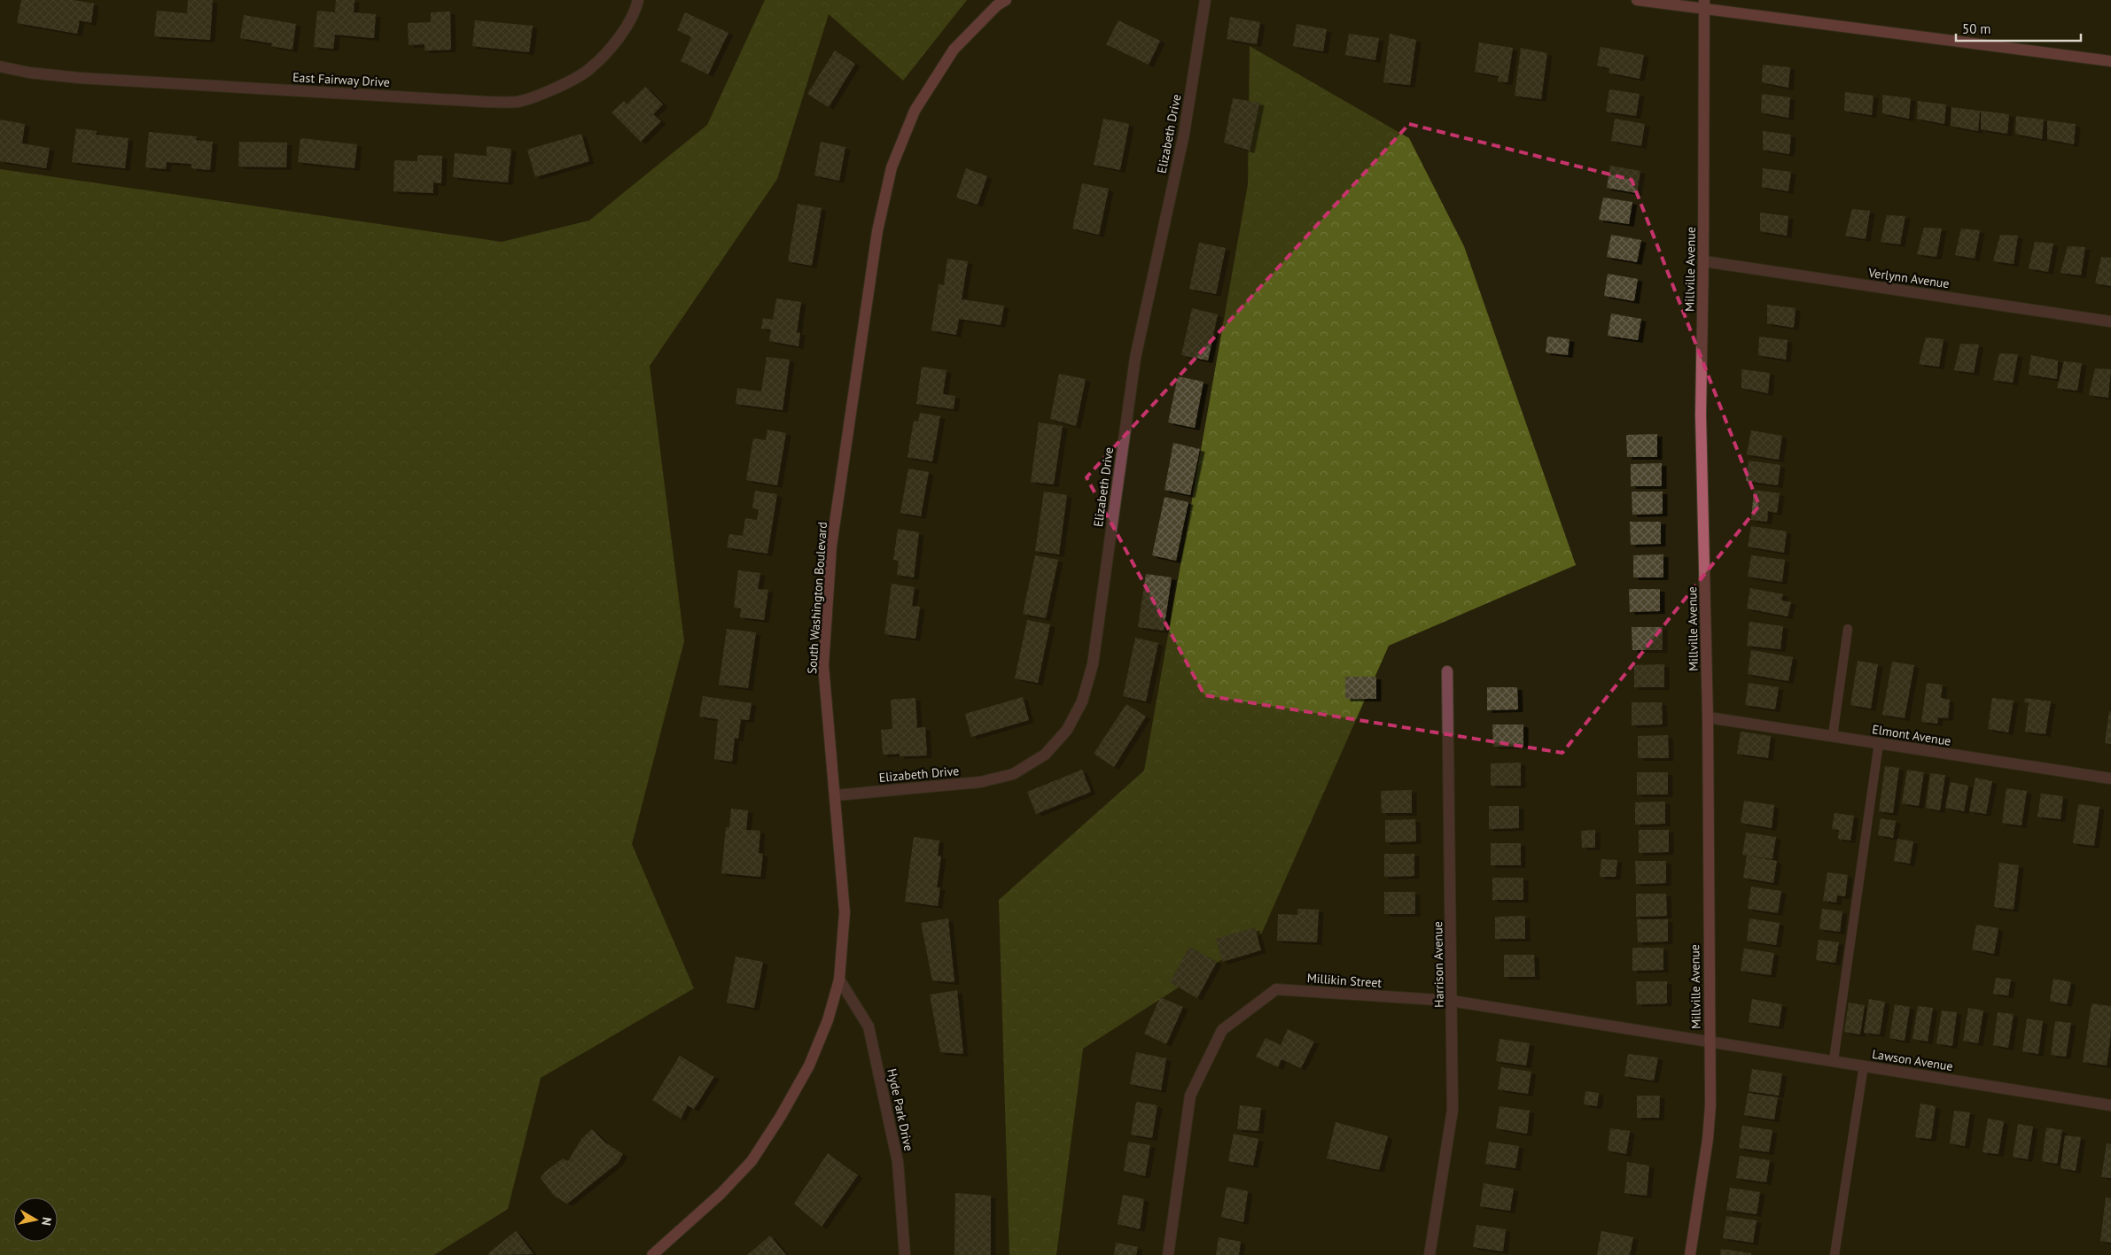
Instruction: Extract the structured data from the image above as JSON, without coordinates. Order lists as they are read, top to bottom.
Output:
{
  "streets": {
    "street": [
      "East Fairway Drive",
      "Elizabeth Drive",
      "Millville Avenue",
      "Verlynn Avenue",
      "South Washington Boulevard",
      "Elmont Avenue",
      "Harrison Avenue",
      "Millikin Street",
      "Lawson Avenue",
      "Hyde Park Drive"
    ]
  },
  "crossings": [
    ["Elizabeth Drive", "South Washington Boulevard"],
    ["Millville Avenue", "Verlynn Avenue"],
    ["Millville Avenue", "Elmont Avenue"],
    ["Millville Avenue", "Millikin Street"],
    ["Millville Avenue", "Lawson Avenue"],
    ["South Washington Boulevard", "Hyde Park Drive"],
    ["Harrison Avenue", "Millikin Street"],
    ["Millikin Street", "Lawson Avenue"]
  ],
  "scale_bar": "50 m",
  "north": "right"
}
